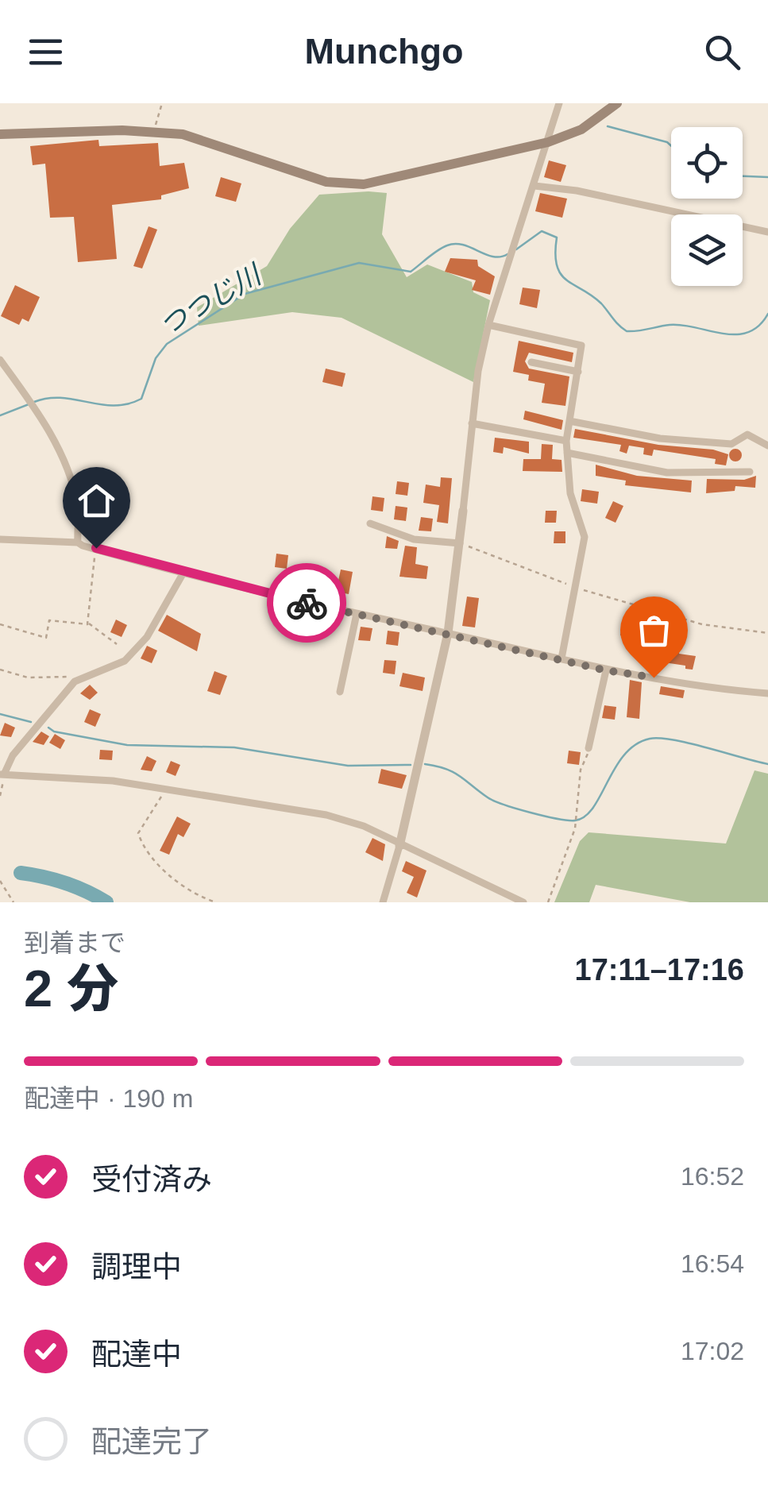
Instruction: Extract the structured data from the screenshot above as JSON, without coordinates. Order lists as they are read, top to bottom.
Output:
{
  "water": ["つつじ川"],
  "page": {
    "header": "Munchgo",
    "heading": ["2 分", "到着まで", "17:11–17:16"],
    "bar": "配達中 · 190 m",
    "list": [
      ["受付済み", "16:52"],
      ["調理中", "16:54"],
      ["配達中", "17:02"],
      "配達完了"
    ]
  }
}
